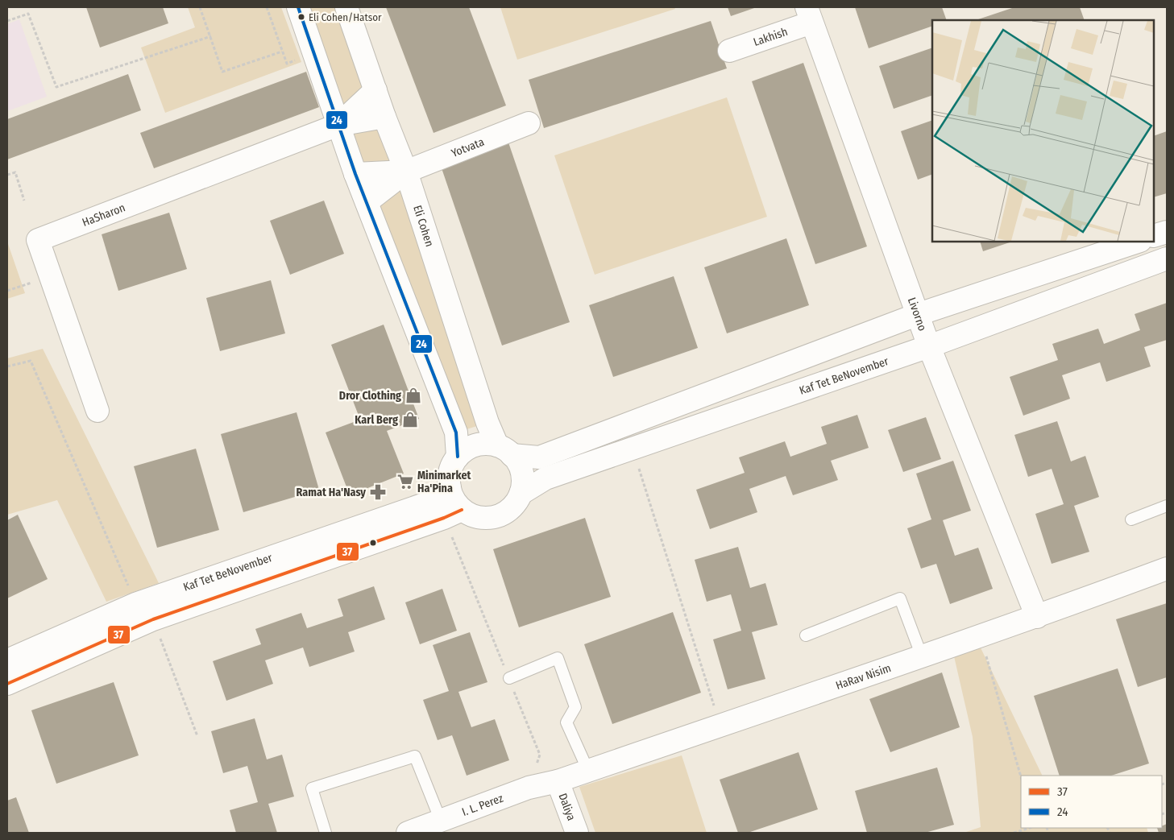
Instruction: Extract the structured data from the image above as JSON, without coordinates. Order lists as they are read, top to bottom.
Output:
{
  "streets": {
    "street": [
      "Lakhish",
      "Yotvata",
      "HaSharon",
      "Eli Cohen",
      "Livorno",
      "Kaf Tet BeNovember",
      "HaRav Nisim",
      "I. L. Perez",
      "Daliya"
    ]
  },
  "crossings": [
    ["Lakhish", "Livorno"],
    ["Yotvata", "Eli Cohen"],
    ["HaSharon", "Eli Cohen"],
    ["Eli Cohen", "Kaf Tet BeNovember"],
    ["Livorno", "Kaf Tet BeNovember"],
    ["Livorno", "HaRav Nisim"],
    ["HaRav Nisim", "I. L. Perez"],
    ["HaRav Nisim", "Daliya"],
    ["I. L. Perez", "Daliya"]
  ],
  "places": {
    "other": ["Eli Cohen/Hatsor"],
    "shop": ["Dror Clothing", "Karl Berg"],
    "supermarket": ["Minimarket Ha'Pina"],
    "pharmacy": ["Ramat Ha'Nasy"]
  },
  "lines": ["transit line 24", "transit line 37"],
  "legend": ["37", "24"]
}
